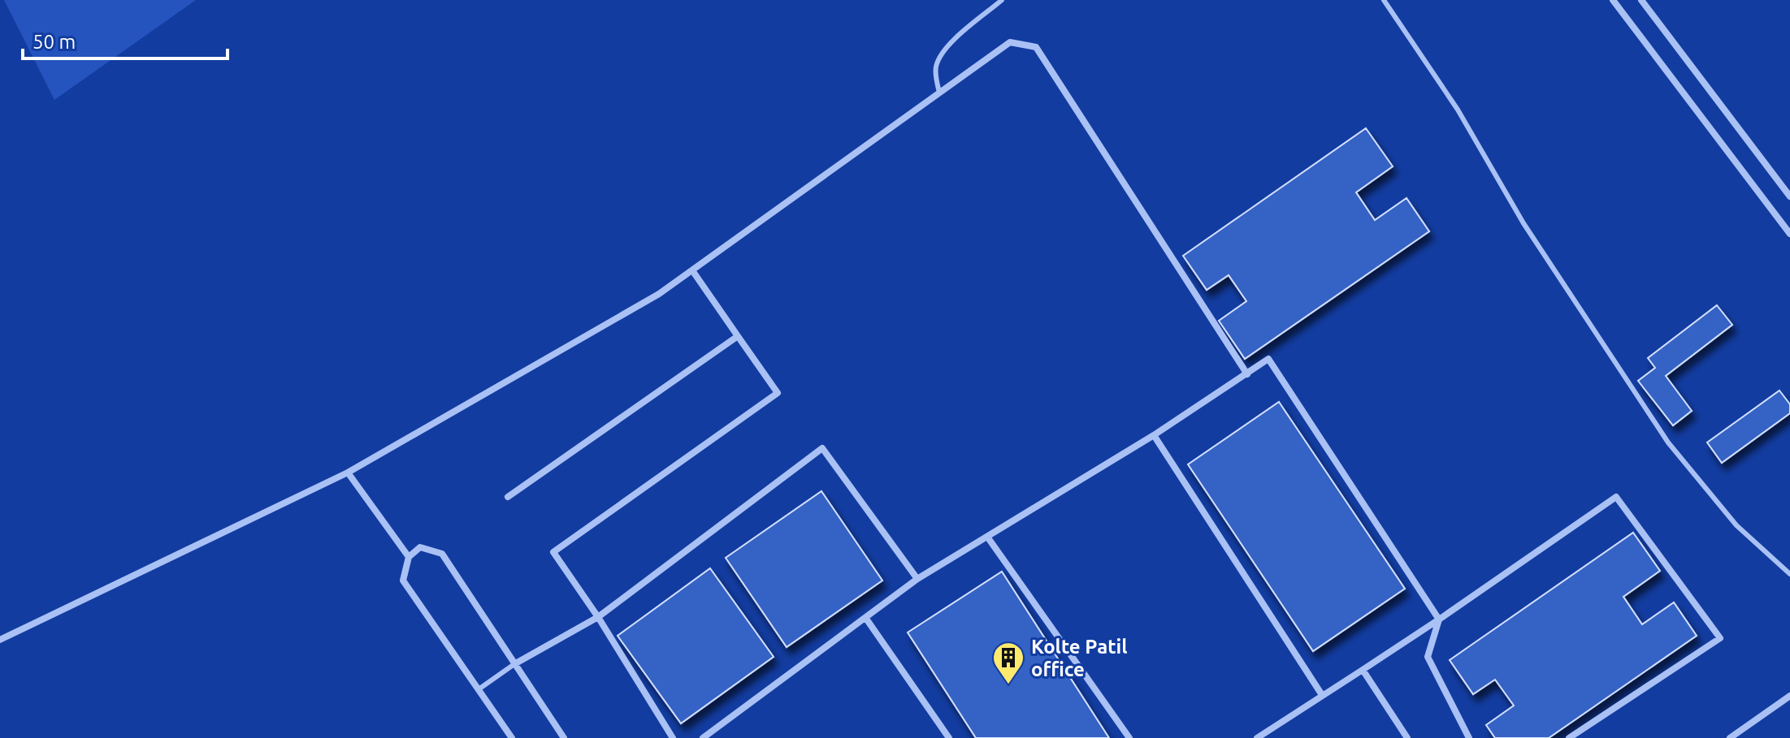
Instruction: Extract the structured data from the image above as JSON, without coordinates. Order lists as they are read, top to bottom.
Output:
{
  "places": {
    "building": ["Kolte Patil office"]
  },
  "scale_bar": "50 m"
}
